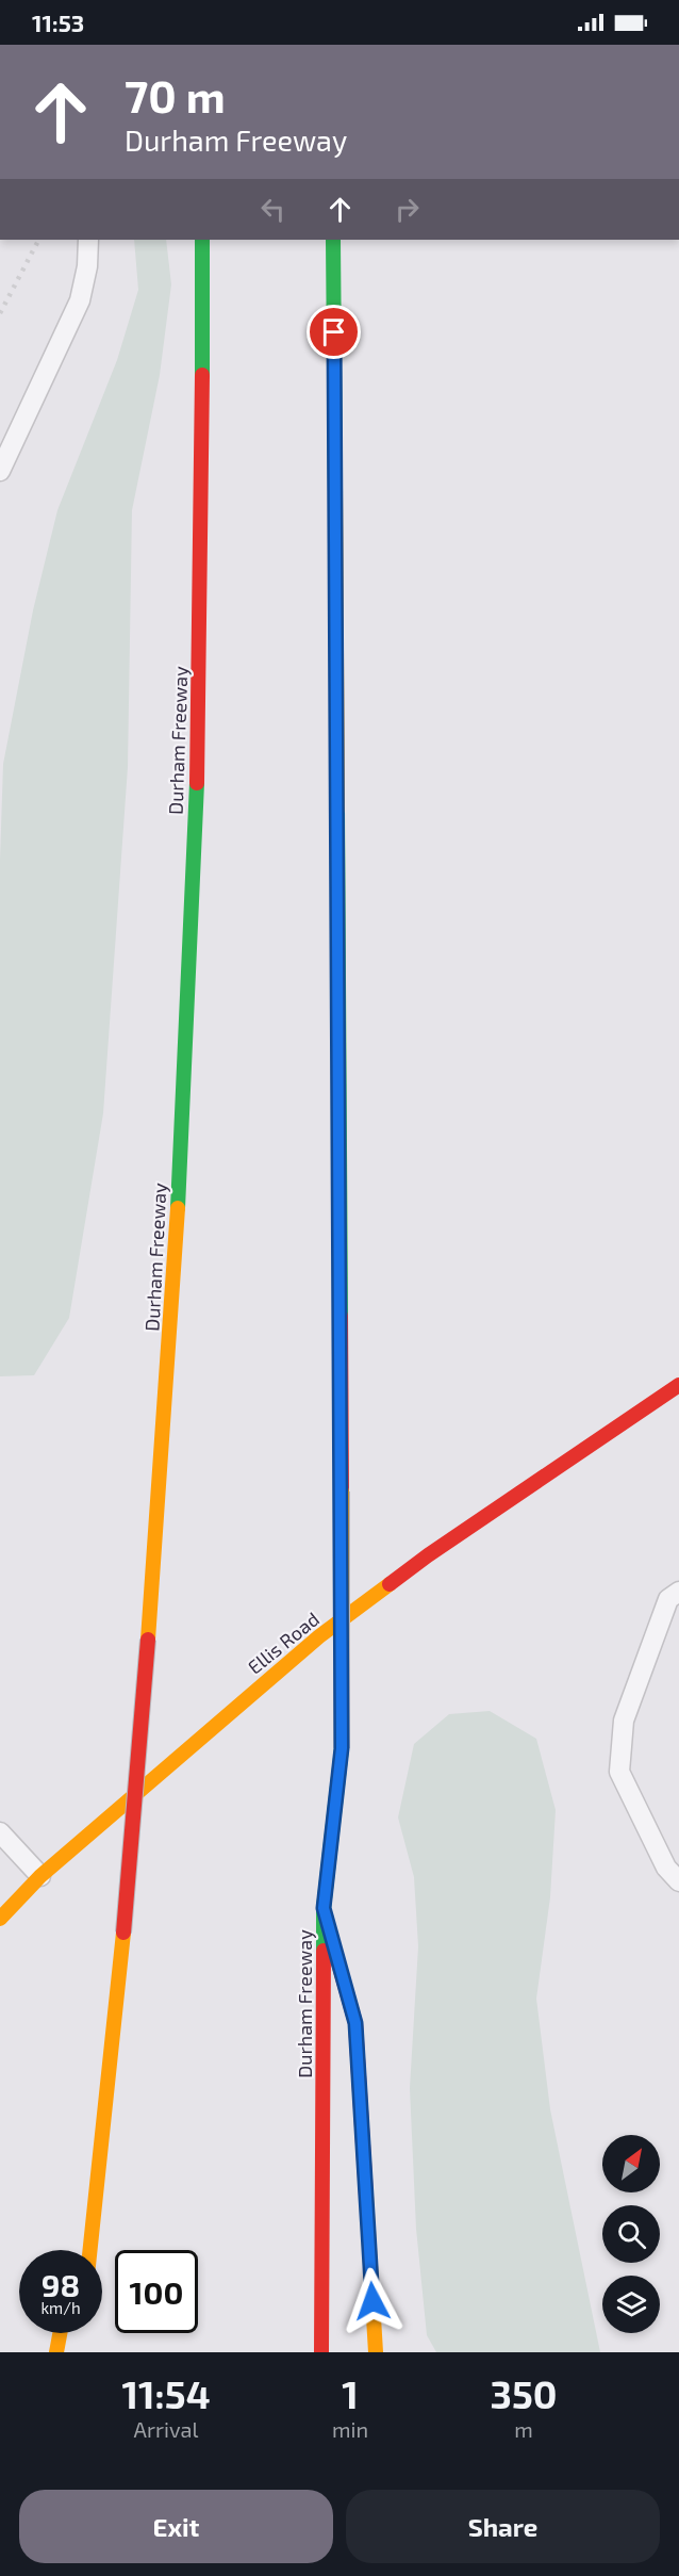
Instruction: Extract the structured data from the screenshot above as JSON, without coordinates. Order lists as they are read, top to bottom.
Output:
{
  "streets": {
    "main road": ["Durham Freeway", "Ellis Road"]
  },
  "north": "top right",
  "page": {
    "status": "11:53",
    "turn": ["70 m", "Durham Freeway"],
    "speed": "98 km/h",
    "limit": "100",
    "eta": [
      "11:54",
      "Arrival",
      "1",
      "min",
      "350",
      "m"
    ],
    "buttons": ["Exit", "Share"]
  }
}
